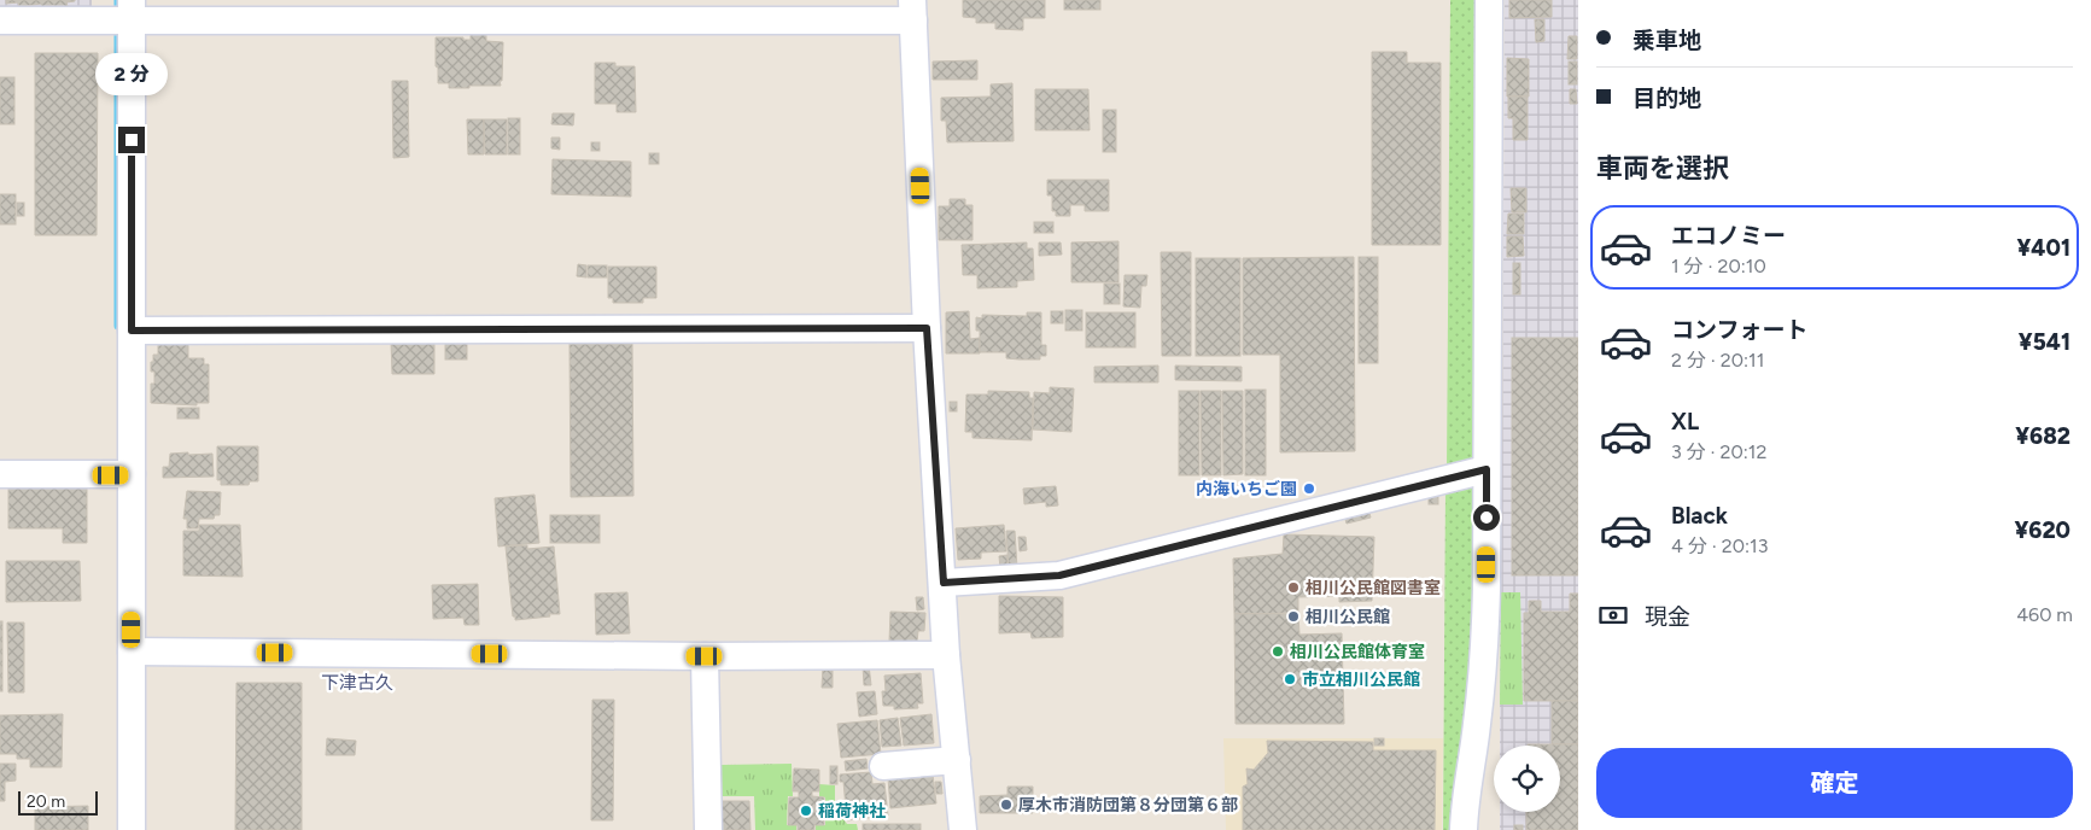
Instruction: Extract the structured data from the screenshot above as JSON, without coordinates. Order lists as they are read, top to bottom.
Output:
{
  "districts": ["下津古久"],
  "places": [
    "内海いちご園",
    "相川公民館図書室",
    "相川公民館",
    "相川公民館体育室",
    "市立相川公民館",
    "厚木市消防団第８分団第６部",
    "稲荷神社"
  ],
  "scale_bar": "20 m",
  "page": {
    "banner": ["乗車地", "目的地"],
    "bubble": "2 分",
    "heading": "車両を選択",
    "list": [
      {
        "name": "エコノミー",
        "note": "1 分 · 20:10",
        "value": "¥401"
      },
      {
        "name": "コンフォート",
        "note": "2 分 · 20:11",
        "value": "¥541"
      },
      {
        "name": "XL",
        "note": "3 分 · 20:12",
        "value": "¥682"
      },
      {
        "name": "Black",
        "note": "4 分 · 20:13",
        "value": "¥620"
      }
    ],
    "pay": ["現金", "460 m"],
    "buttons": "確定",
    "scale": "20 m"
  }
}
